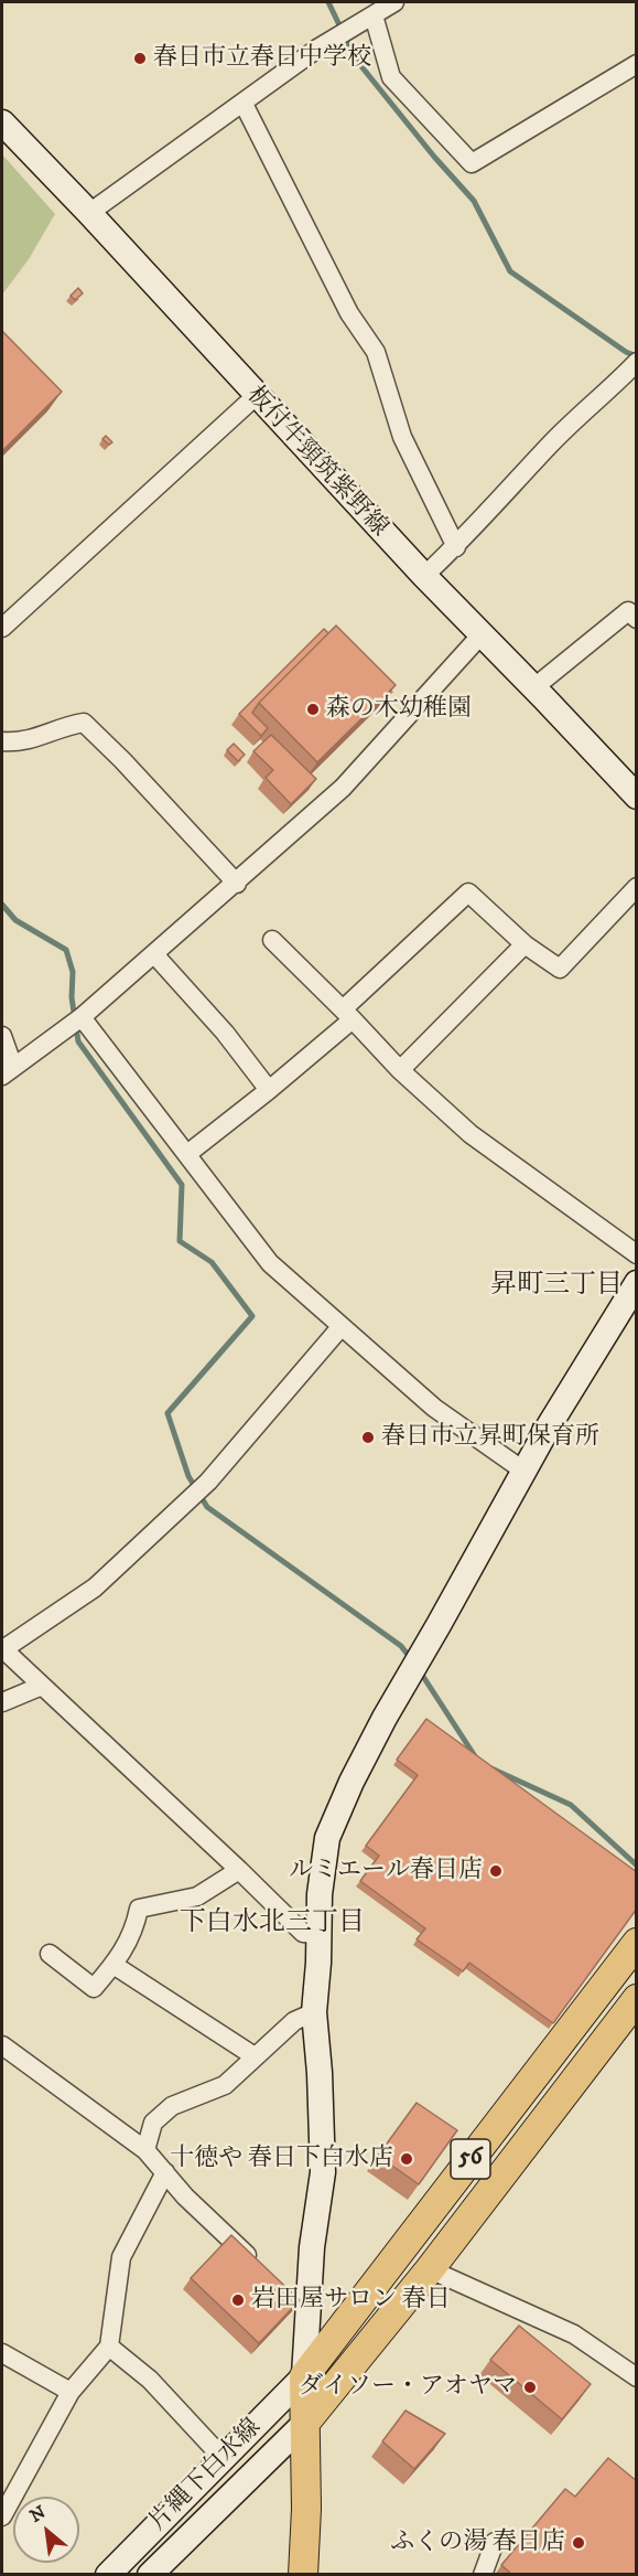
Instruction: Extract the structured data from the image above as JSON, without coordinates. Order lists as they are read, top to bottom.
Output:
{
  "streets": {
    "main road": ["板付牛頸筑紫野線", "56", "片縄下白水線"]
  },
  "crossings": [
    ["56", "片縄下白水線"]
  ],
  "districts": ["昇町三丁目", "下白水北三丁目"],
  "places": [
    "春日市立春日中学校",
    "森の木幼稚園",
    "春日市立昇町保育所",
    "ルミエール春日店",
    "十徳や 春日下白水店",
    "岩田屋サロン 春日",
    "ダイソー・アオヤマ",
    "ふくの湯 春日店"
  ],
  "north": "top left"
}
